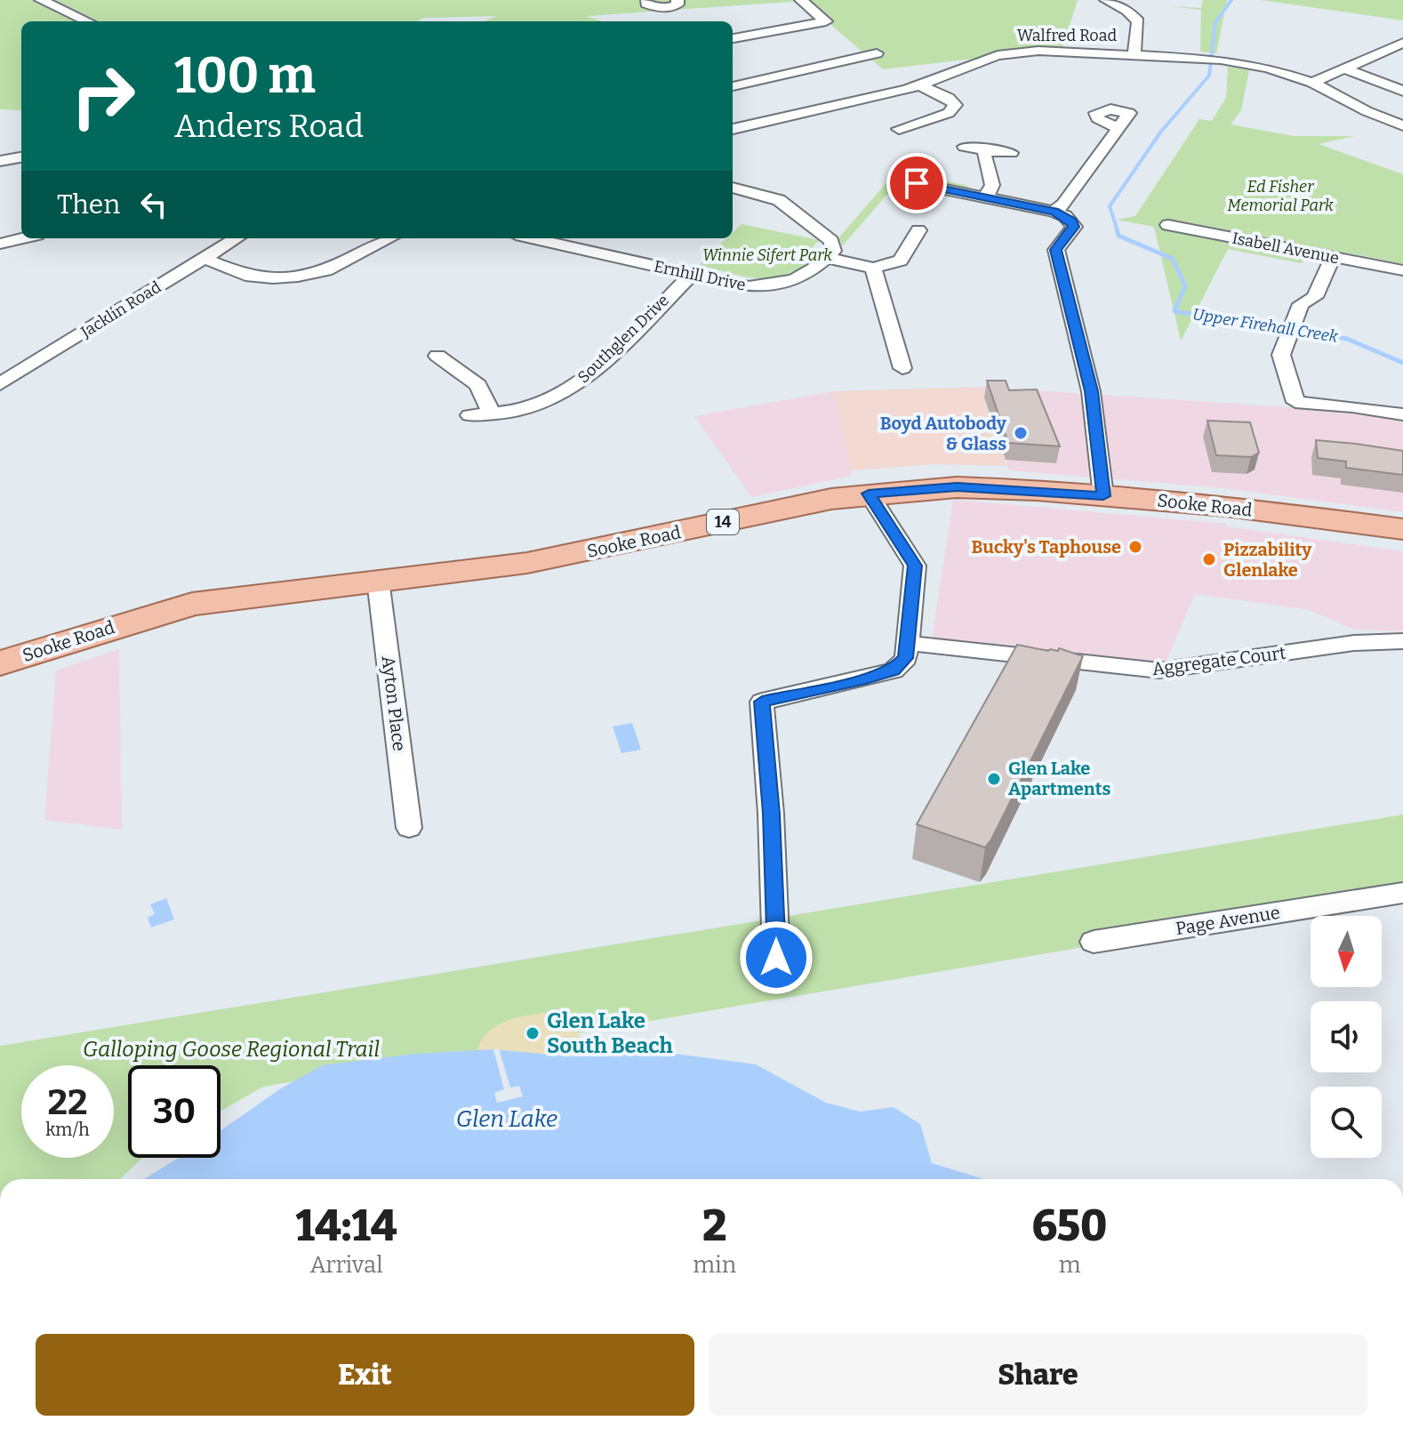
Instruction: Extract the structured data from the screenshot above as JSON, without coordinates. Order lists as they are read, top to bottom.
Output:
{
  "streets": {
    "main road": ["Sooke Road", "14"],
    "street": [
      "Walfred Road",
      "Isabell Avenue",
      "Ernhill Drive",
      "Jacklin Road",
      "Southglen Drive",
      "Aggregate Court",
      "Ayton Place",
      "Page Avenue"
    ]
  },
  "crossings": [
    ["Ernhill Drive", "Southglen Drive"],
    ["Sooke Road", "Ayton Place"]
  ],
  "water": ["Upper Firehall Creek", "Glen Lake"],
  "parks": ["Ed Fisher Memorial Park", "Winnie Sifert Park", "Galloping Goose Regional Trail"],
  "places": [
    "Boyd Autobody & Glass",
    "Bucky's Taphouse",
    "Pizzability Glenlake",
    "Glen Lake Apartments",
    "Glen Lake South Beach"
  ],
  "north": "bottom",
  "page": {
    "turn": ["100 m", "Anders Road"],
    "then": "Then",
    "speed": "22 km/h",
    "limit": "30",
    "eta": [
      "14:14",
      "Arrival",
      "2",
      "min",
      "650",
      "m"
    ],
    "buttons": ["Exit", "Share"]
  }
}
